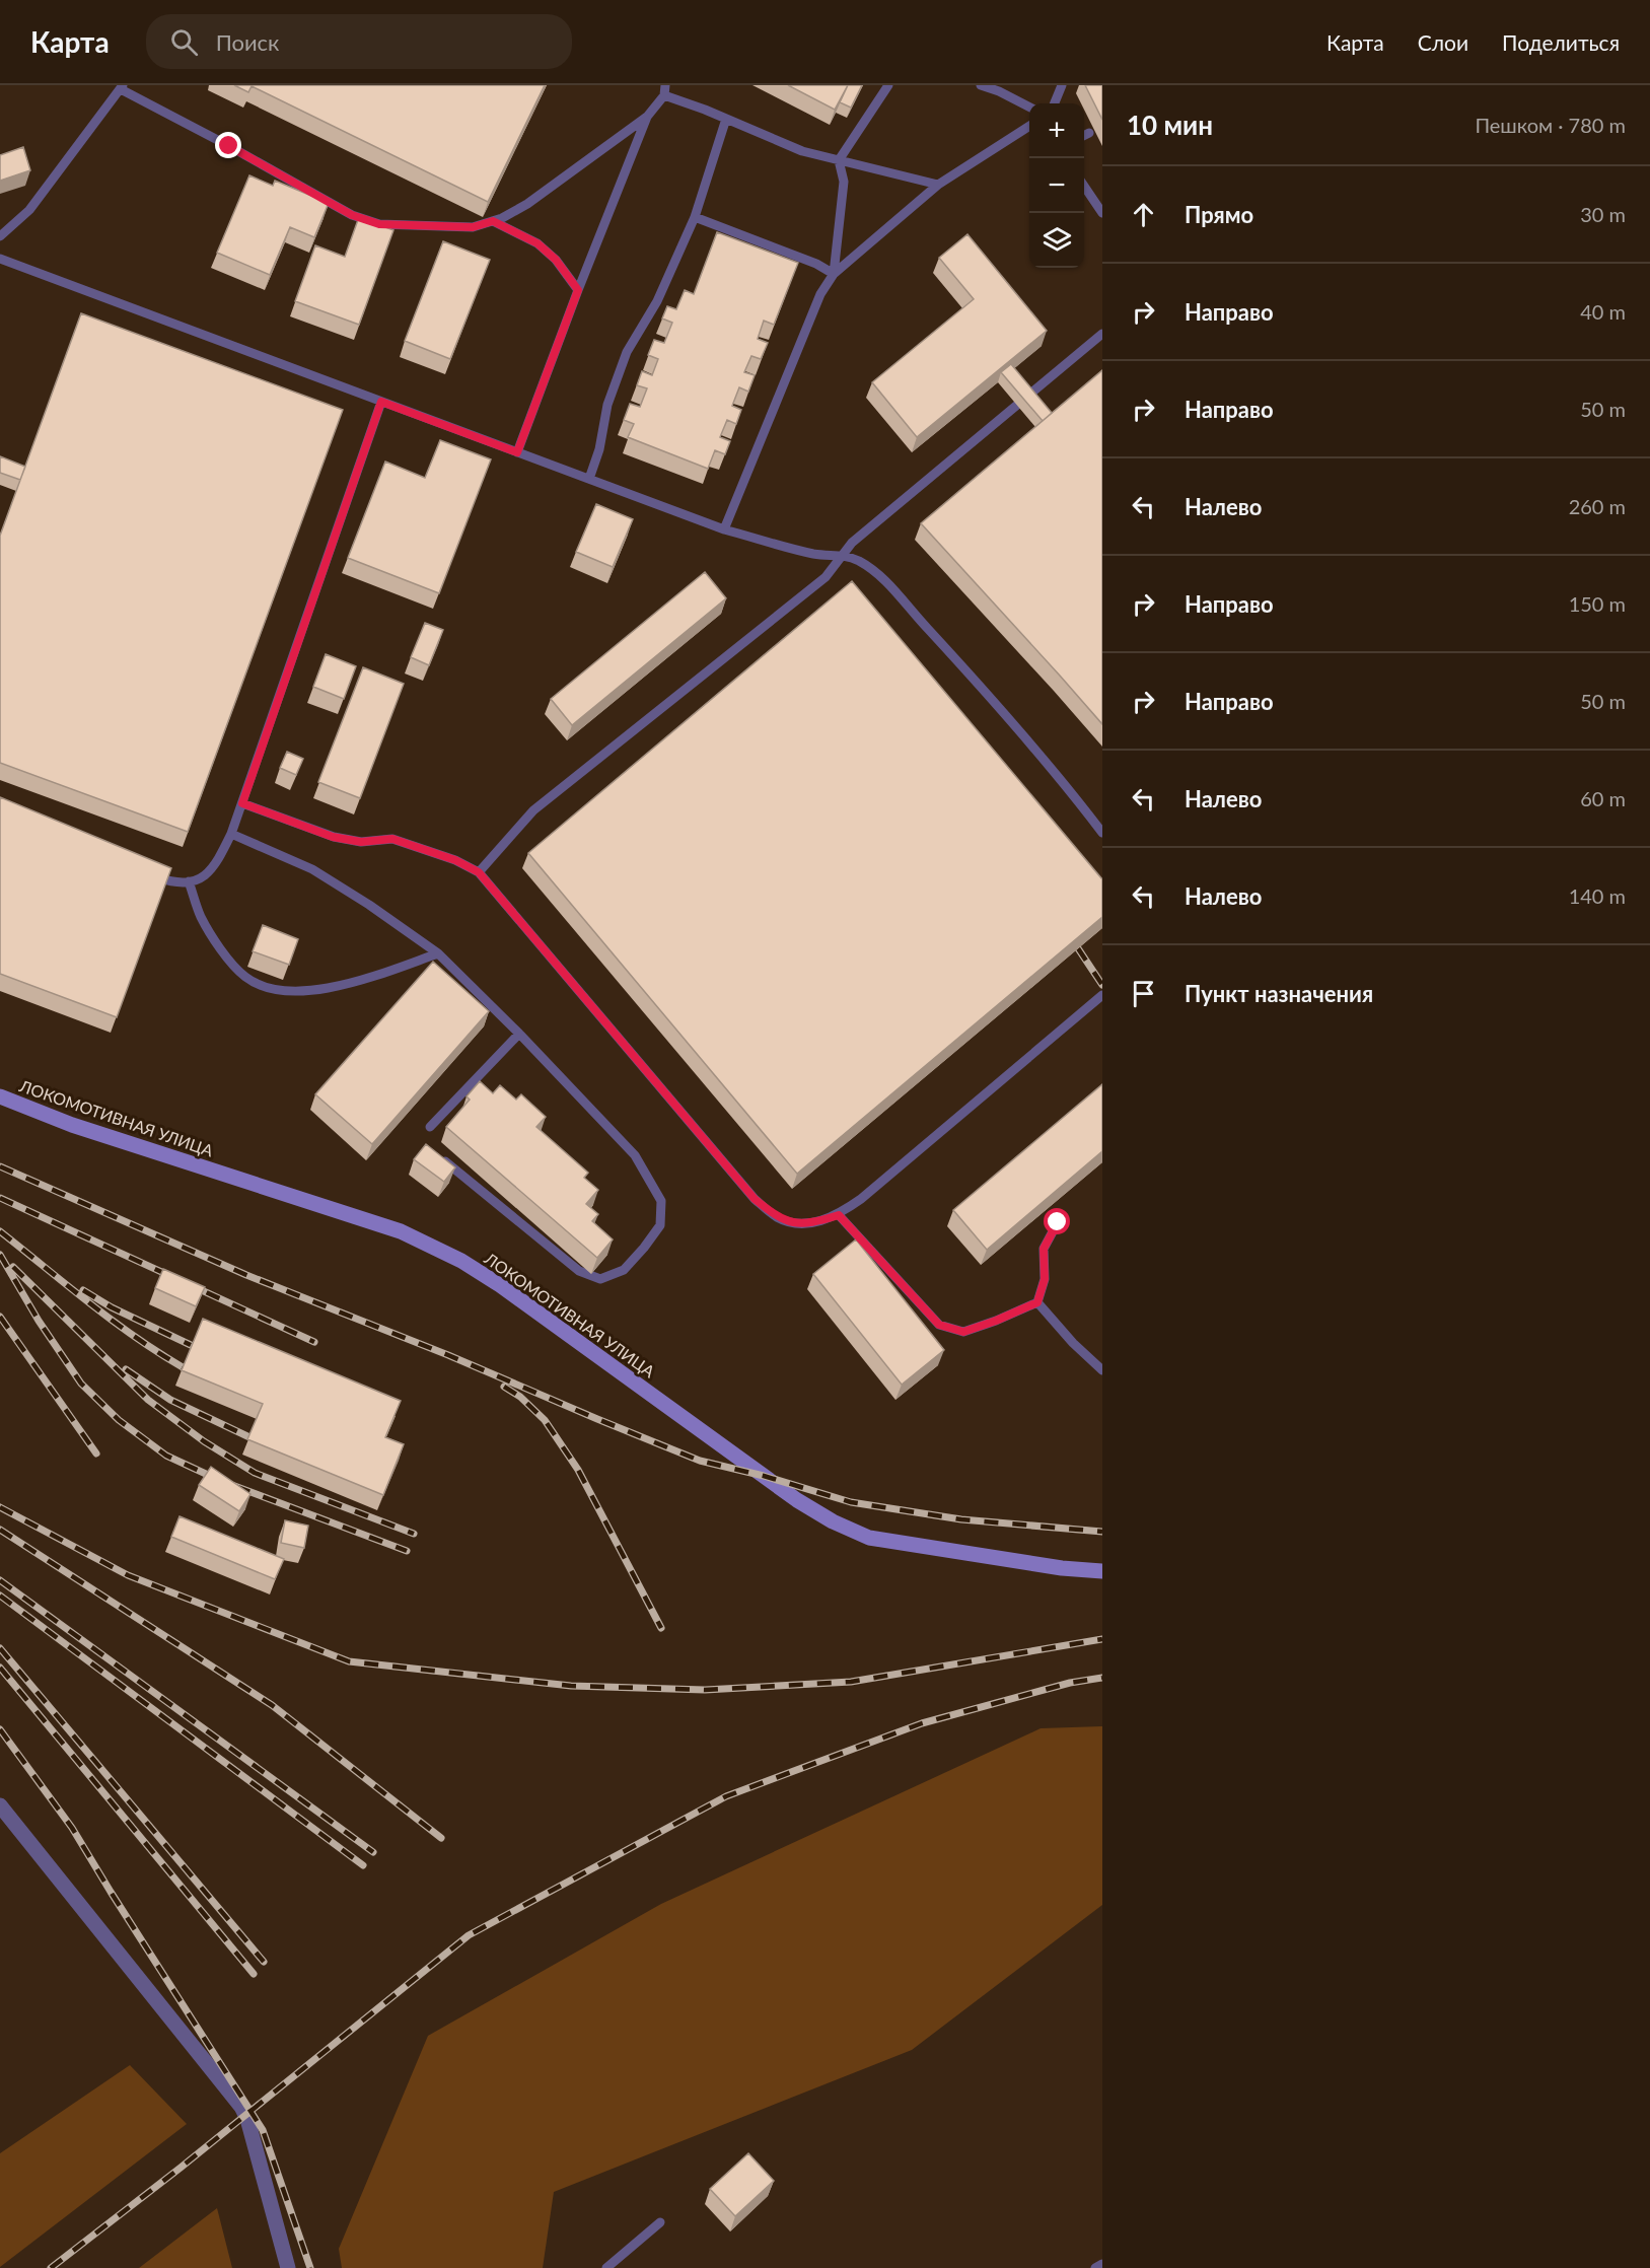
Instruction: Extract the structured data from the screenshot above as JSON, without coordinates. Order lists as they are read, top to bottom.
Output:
{
  "streets": {
    "main road": ["ЛОКОМОТИВНАЯ УЛИЦА"]
  },
  "page": {
    "header": "Карта",
    "search": "Поиск",
    "nav": ["Карта", "Слои", "Поделиться"],
    "heading": ["10 мин", "Пешком · 780 m"],
    "map_buttons": ["+", "−"],
    "list": [
      ["Прямо", "30 m"],
      ["Направо", "40 m"],
      ["Направо", "50 m"],
      ["Налево", "260 m"],
      ["Направо", "150 m"],
      ["Направо", "50 m"],
      ["Налево", "60 m"],
      ["Налево", "140 m"],
      "Пункт назначения"
    ]
  }
}
